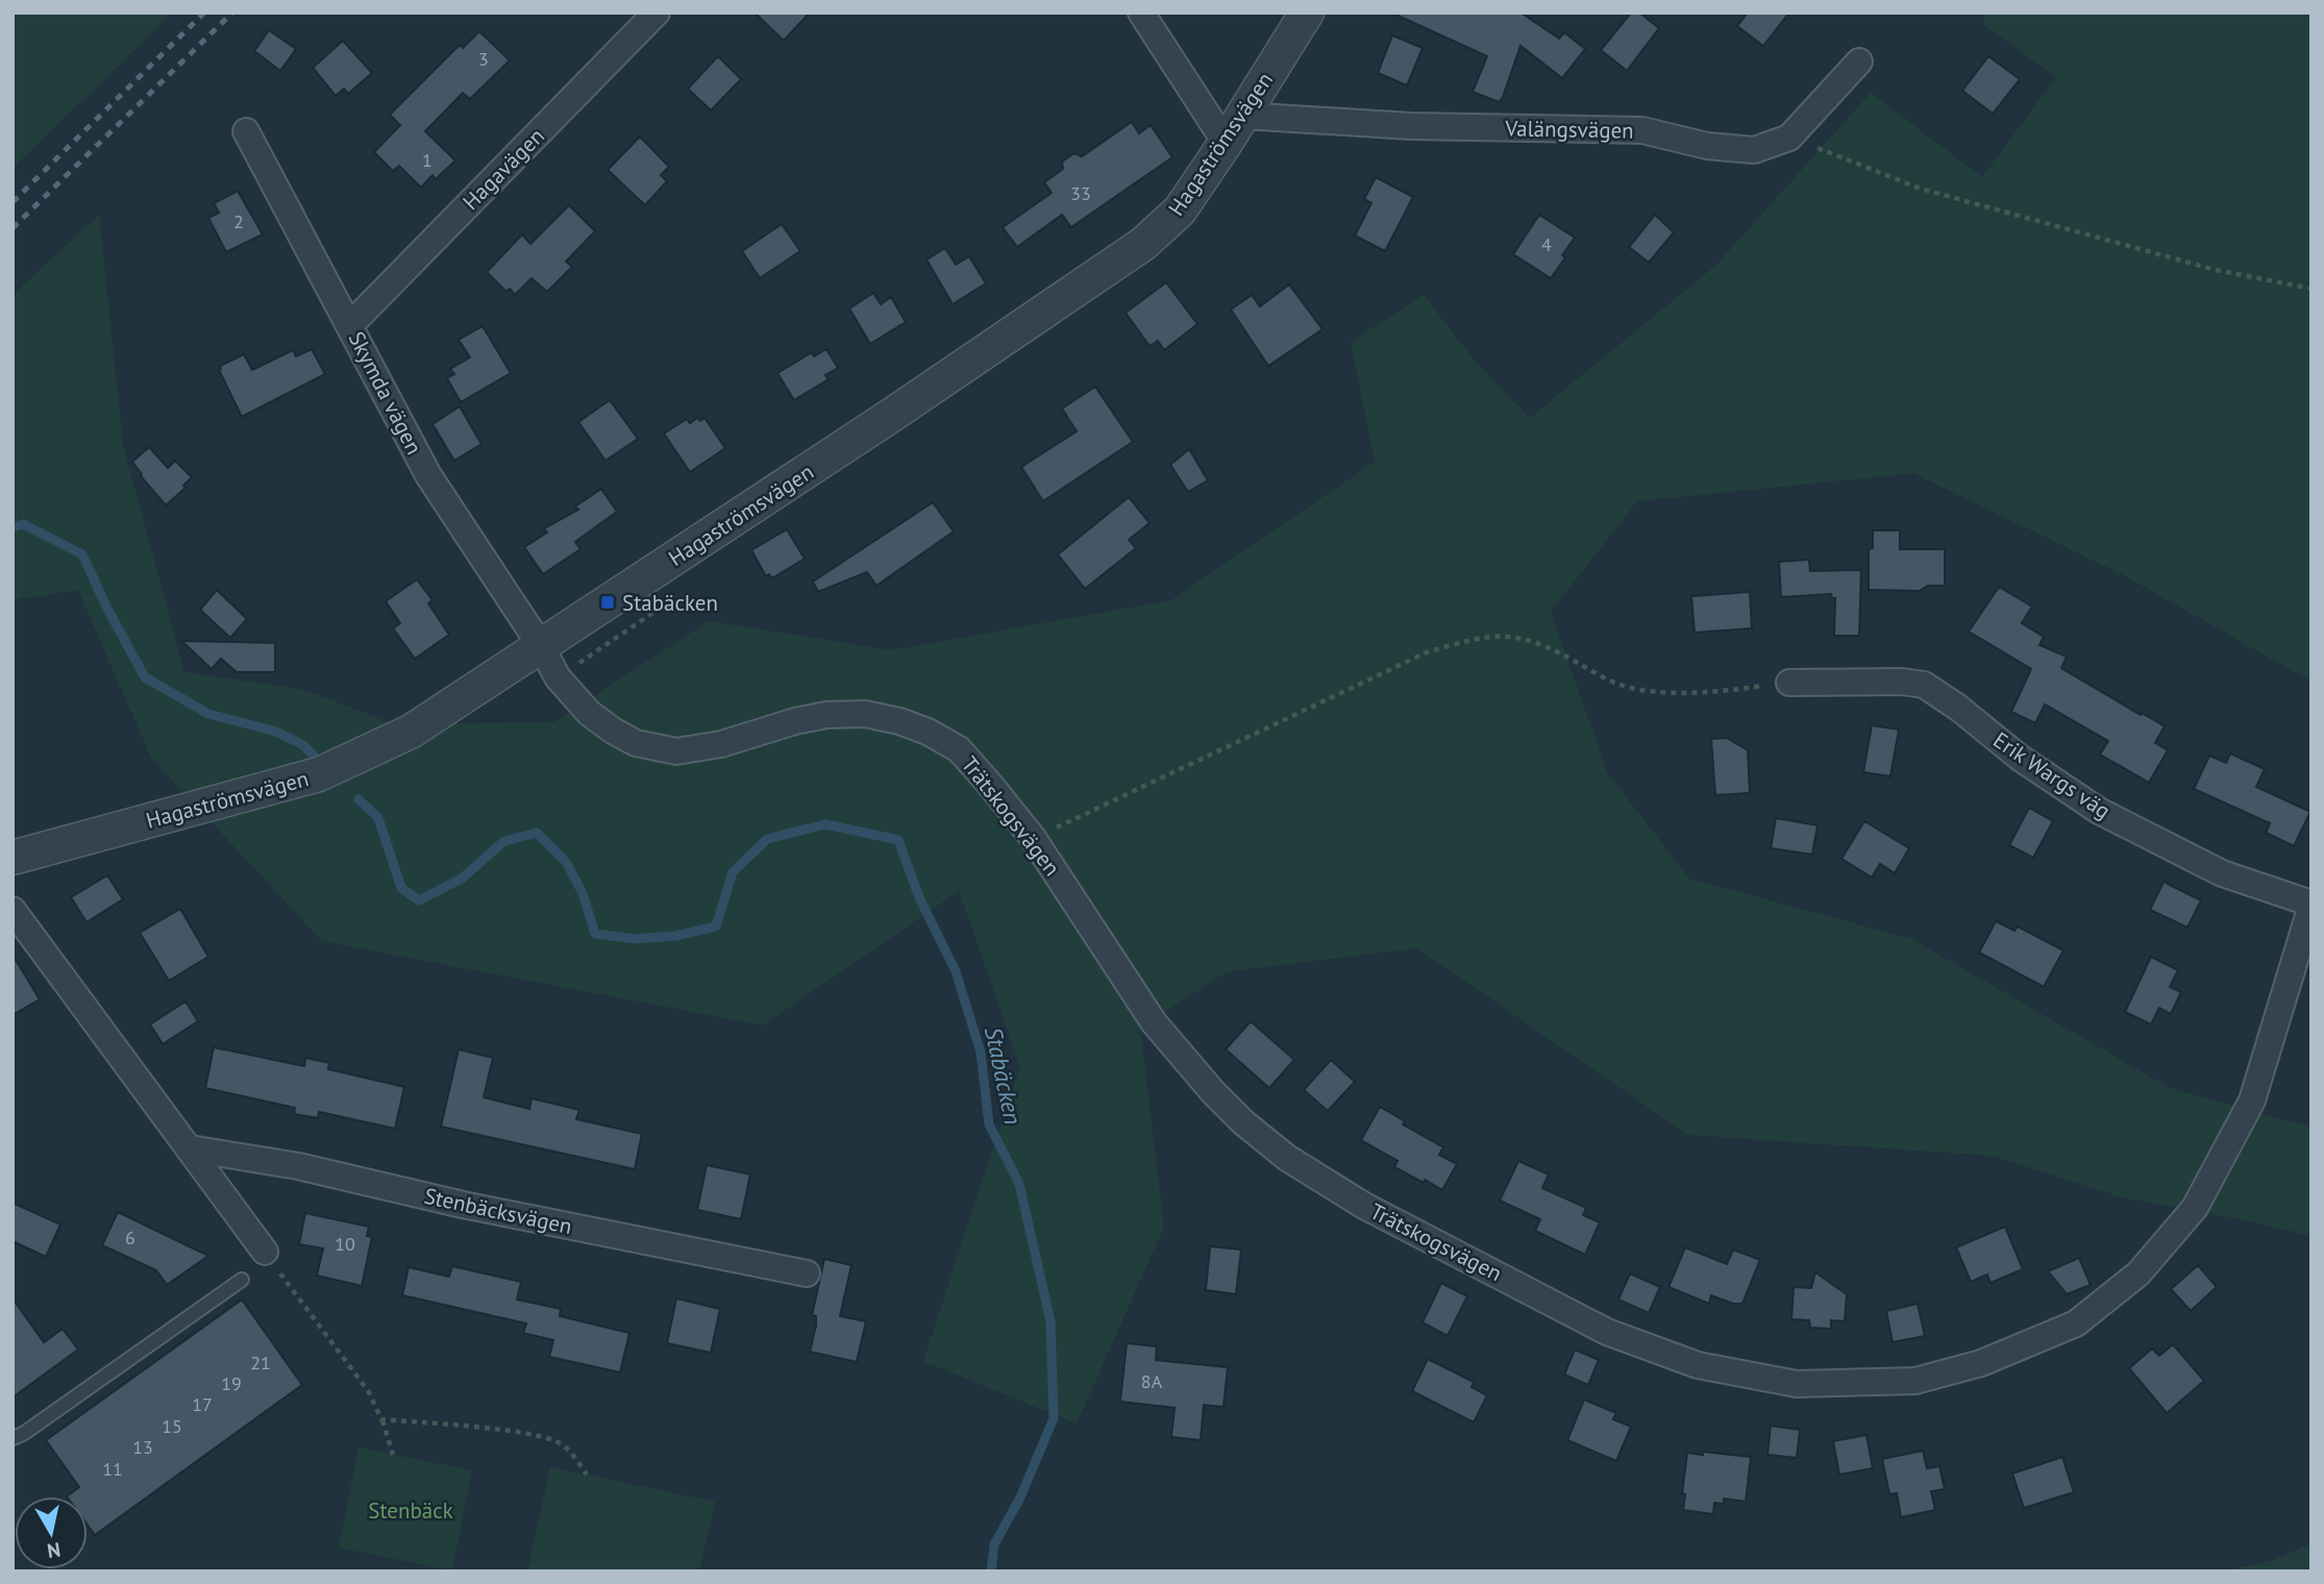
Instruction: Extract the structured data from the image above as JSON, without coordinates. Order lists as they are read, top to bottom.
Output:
{
  "streets": {
    "street": [
      "Valängsvägen",
      "Hagaströmsvägen",
      "Hagavägen",
      "Skymda vägen",
      "Erik Wargs väg",
      "Trätskogsvägen",
      "Stenbäcksvägen"
    ]
  },
  "crossings": [
    ["Valängsvägen", "Hagaströmsvägen"],
    ["Hagaströmsvägen", "Skymda vägen"],
    ["Hagaströmsvägen", "Trätskogsvägen"],
    ["Hagavägen", "Skymda vägen"],
    ["Skymda vägen", "Trätskogsvägen"],
    ["Erik Wargs väg", "Trätskogsvägen"]
  ],
  "water": ["Stabäcken"],
  "parks": ["Stenbäck"],
  "places": {
    "transit": ["Stabäcken"]
  },
  "house_numbers": [
    "3",
    "1",
    "33",
    "2",
    "4",
    "6",
    "10",
    "21",
    "8A",
    "19",
    "17",
    "15",
    "13",
    "11"
  ],
  "north": "bottom"
}
